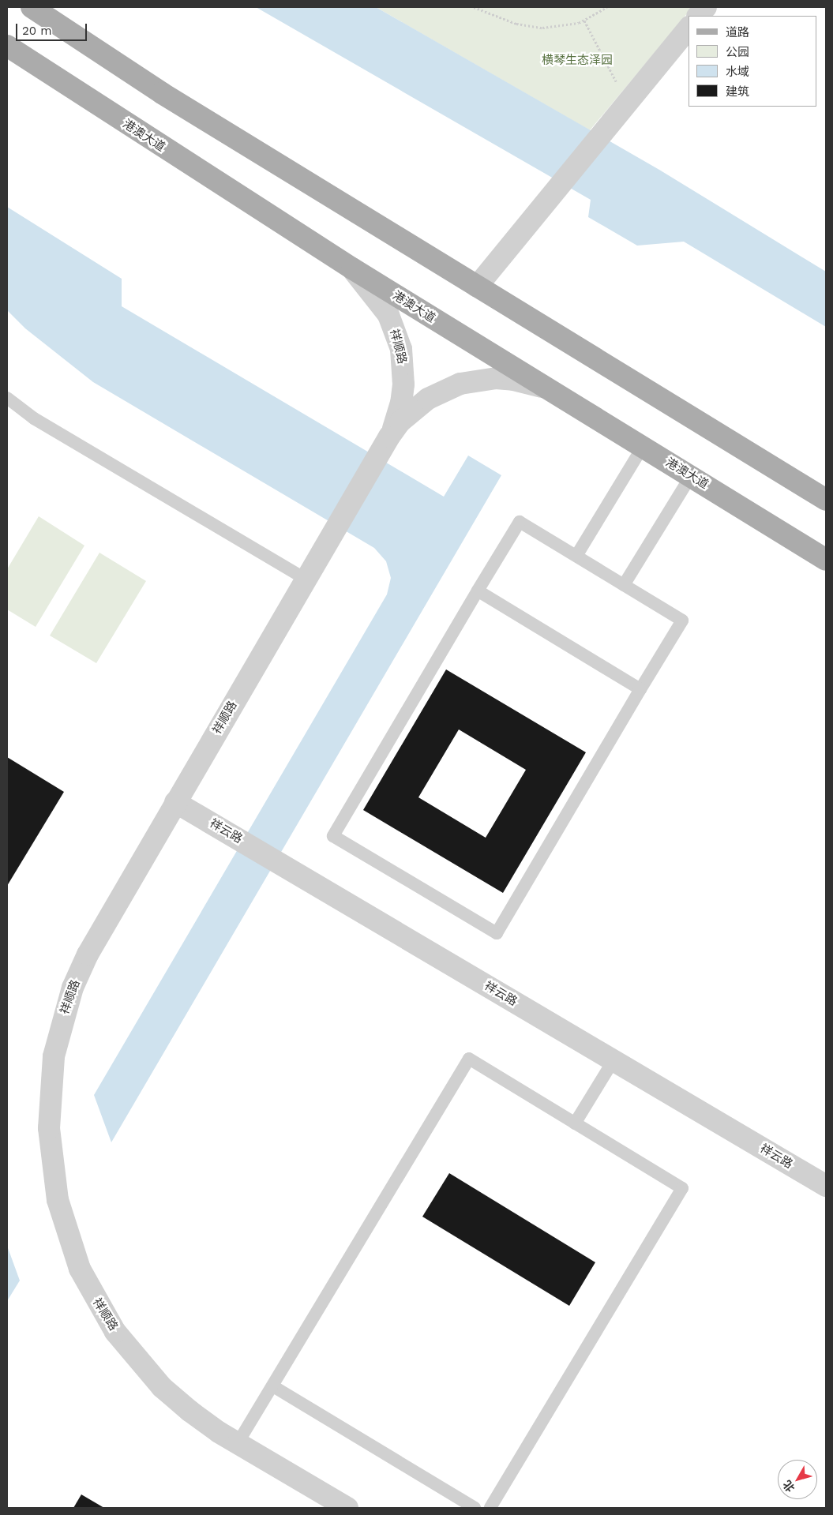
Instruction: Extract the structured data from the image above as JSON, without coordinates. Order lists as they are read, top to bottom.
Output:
{
  "streets": {
    "main road": ["港澳大道"],
    "street": ["祥顺路", "祥云路"]
  },
  "crossings": [
    ["港澳大道", "祥顺路"],
    ["祥顺路", "祥云路"]
  ],
  "parks": ["横琴生态泽园"],
  "legend": [
    "道路",
    "公园",
    "水域",
    "建筑"
  ],
  "scale_bar": "20 m",
  "north": "bottom left"
}
